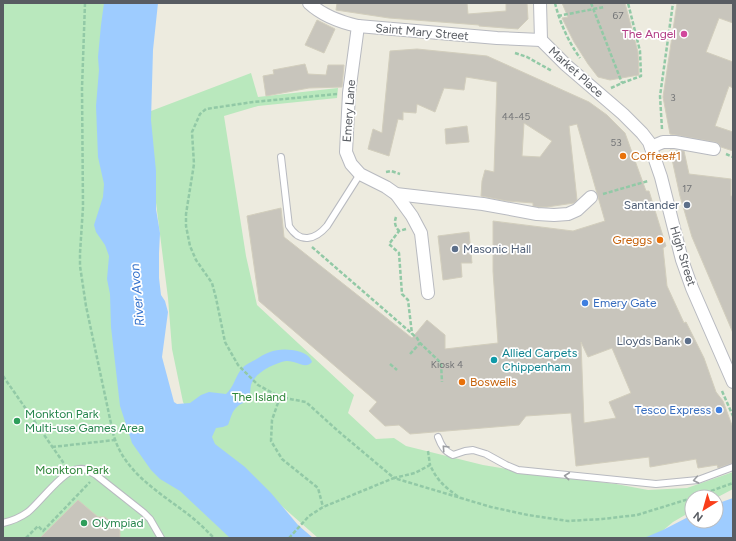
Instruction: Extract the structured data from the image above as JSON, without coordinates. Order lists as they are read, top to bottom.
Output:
{
  "streets": {
    "street": [
      "Saint Mary Street",
      "Market Place",
      "Emery Lane",
      "High Street"
    ]
  },
  "crossings": [
    ["Saint Mary Street", "Market Place"],
    ["Saint Mary Street", "Emery Lane"],
    ["Market Place", "High Street"]
  ],
  "water": ["River Avon"],
  "parks": ["The Island", "Monkton Park"],
  "places": [
    "The Angel",
    "Coffee#1",
    "Santander",
    "Greggs",
    "Masonic Hall",
    "Emery Gate",
    "Lloyds Bank",
    "Allied Carpets Chippenham",
    "Boswells",
    "Tesco Express",
    "Monkton Park Multi-use Games Area",
    "Olympiad"
  ],
  "house_numbers": [
    "67",
    "3",
    "44-45",
    "53",
    "17",
    "Kiosk 4"
  ],
  "north": "bottom left"
}
